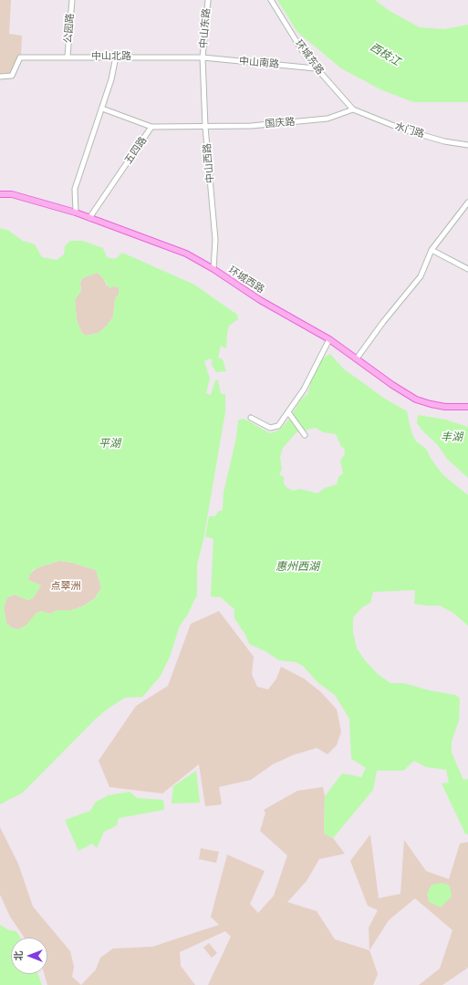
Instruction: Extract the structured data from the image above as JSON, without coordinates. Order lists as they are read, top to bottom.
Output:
{
  "streets": {
    "main road": ["环城西路"],
    "street": [
      "公园路",
      "中山东路",
      "中山北路",
      "环城东路",
      "中山南路",
      "国庆路",
      "水门路",
      "五四路",
      "中山西路"
    ]
  },
  "crossings": [
    ["公园路", "中山北路"],
    ["中山东路", "中山北路"],
    ["中山东路", "中山南路"],
    ["中山东路", "中山西路"],
    ["中山北路", "中山南路"],
    ["中山北路", "中山西路"],
    ["环城东路", "中山南路"],
    ["环城东路", "国庆路"],
    ["环城东路", "水门路"],
    ["中山南路", "中山西路"],
    ["国庆路", "水门路"],
    ["国庆路", "五四路"],
    ["国庆路", "中山西路"],
    ["五四路", "中山西路"],
    ["五四路", "环城西路"],
    ["中山西路", "环城西路"]
  ],
  "water": [
    "西枝江",
    "丰湖",
    "平湖",
    "惠州西湖"
  ],
  "parks": ["点翠洲"],
  "north": "left"
}
